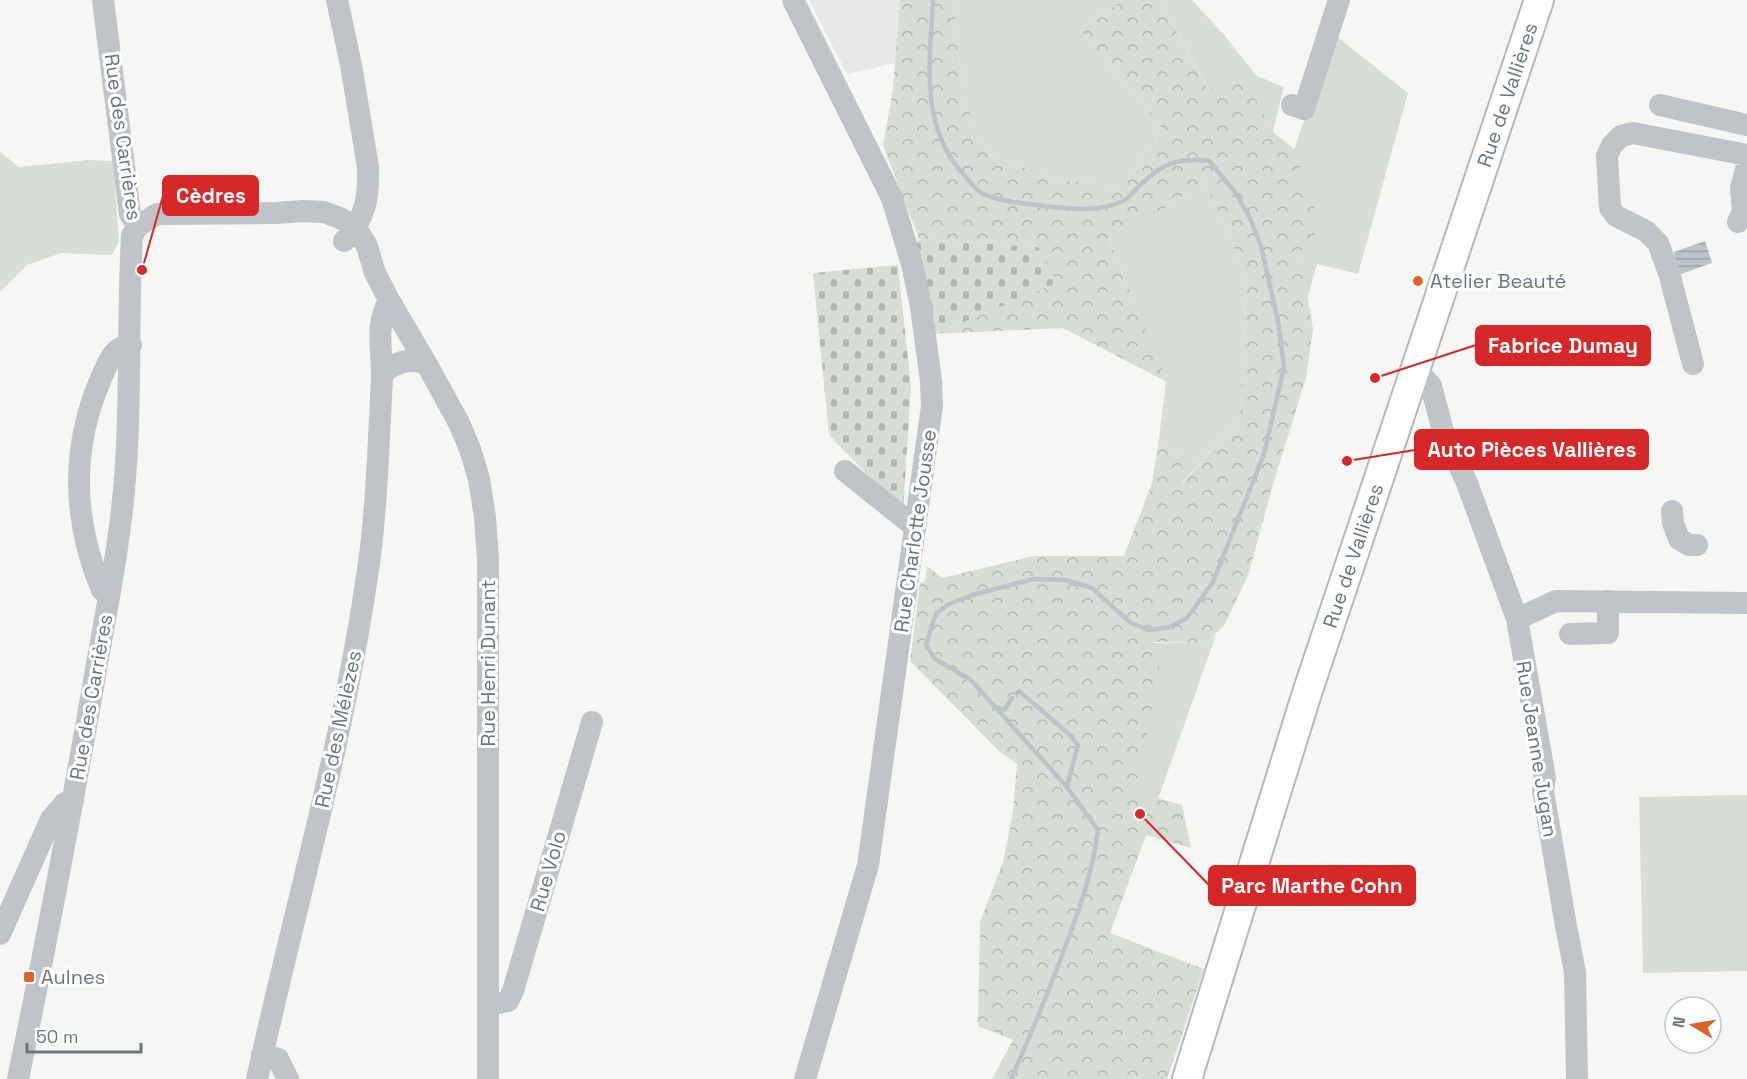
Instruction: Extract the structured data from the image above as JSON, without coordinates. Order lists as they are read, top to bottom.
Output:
{
  "streets": {
    "main road": ["Rue de Vallières"],
    "street": [
      "Rue des Carrières",
      "Rue Charlotte Jousse",
      "Rue Henri Dunant",
      "Rue des Mélèzes",
      "Rue Jeanne Jugan",
      "Rue Volo"
    ]
  },
  "crossings": [
    ["Rue de Vallières", "Rue Jeanne Jugan"],
    ["Rue Henri Dunant", "Rue des Mélèzes"],
    ["Rue Henri Dunant", "Rue Volo"]
  ],
  "places": {
    "other": [
      "Cèdres",
      "Atelier Beauté",
      "Fabrice Dumay",
      "Auto Pièces Vallières",
      "Parc Marthe Cohn"
    ],
    "transit": ["Aulnes"]
  },
  "scale_bar": "50 m",
  "north": "left"
}
